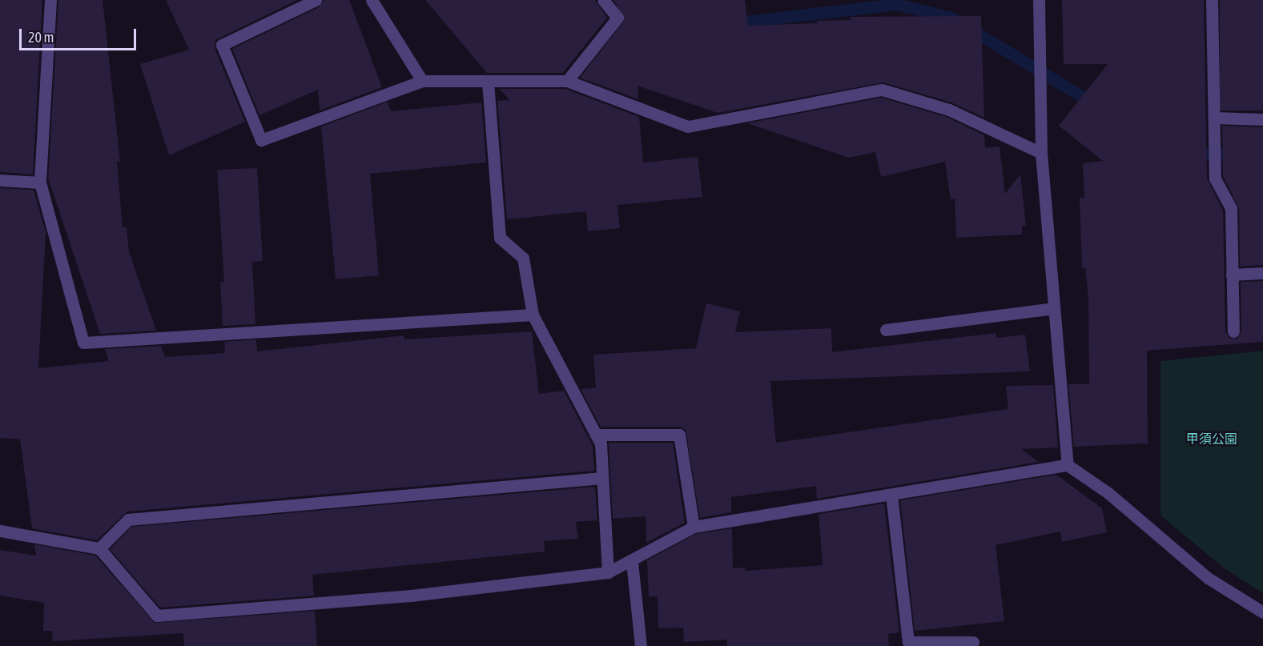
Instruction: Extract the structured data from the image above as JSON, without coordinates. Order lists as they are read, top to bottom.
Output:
{
  "parks": ["甲須公園"],
  "scale_bar": "20 m"
}
